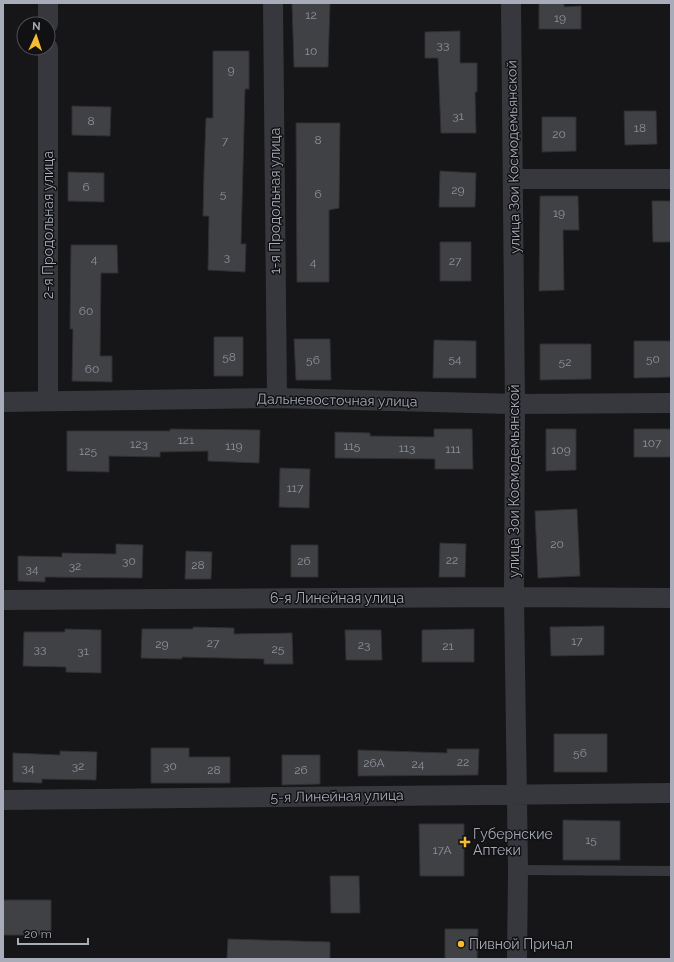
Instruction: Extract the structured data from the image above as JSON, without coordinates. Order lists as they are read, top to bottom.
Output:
{
  "streets": {
    "street": [
      "улица Зои Космодемьянской",
      "1-я Продольная улица",
      "2-я Продольная улица",
      "Дальневосточная улица",
      "6-я Линейная улица",
      "5-я Линейная улица"
    ]
  },
  "crossings": [
    ["улица Зои Космодемьянской", "Дальневосточная улица"],
    ["улица Зои Космодемьянской", "6-я Линейная улица"],
    ["улица Зои Космодемьянской", "5-я Линейная улица"],
    ["1-я Продольная улица", "Дальневосточная улица"],
    ["2-я Продольная улица", "Дальневосточная улица"]
  ],
  "places": {
    "health": ["Губернские Аптеки"],
    "other": ["Пивной Причал"]
  },
  "house_numbers": [
    "12",
    "19",
    "33",
    "10",
    "9",
    "31",
    "8",
    "18",
    "20",
    "8",
    "7",
    "6",
    "29",
    "5",
    "6",
    "19",
    "3",
    "4",
    "27",
    "4",
    "60",
    "58",
    "54",
    "50",
    "56",
    "52",
    "60",
    "121",
    "107",
    "123",
    "119",
    "115",
    "113",
    "111",
    "109",
    "125",
    "117",
    "20",
    "22",
    "30",
    "26",
    "28",
    "32",
    "34",
    "17",
    "27",
    "29",
    "23",
    "21",
    "33",
    "25",
    "31",
    "56",
    "22",
    "26А",
    "24",
    "32",
    "30",
    "34",
    "28",
    "26",
    "15",
    "17А"
  ],
  "scale_bar": "20 m",
  "north": "top"
}
